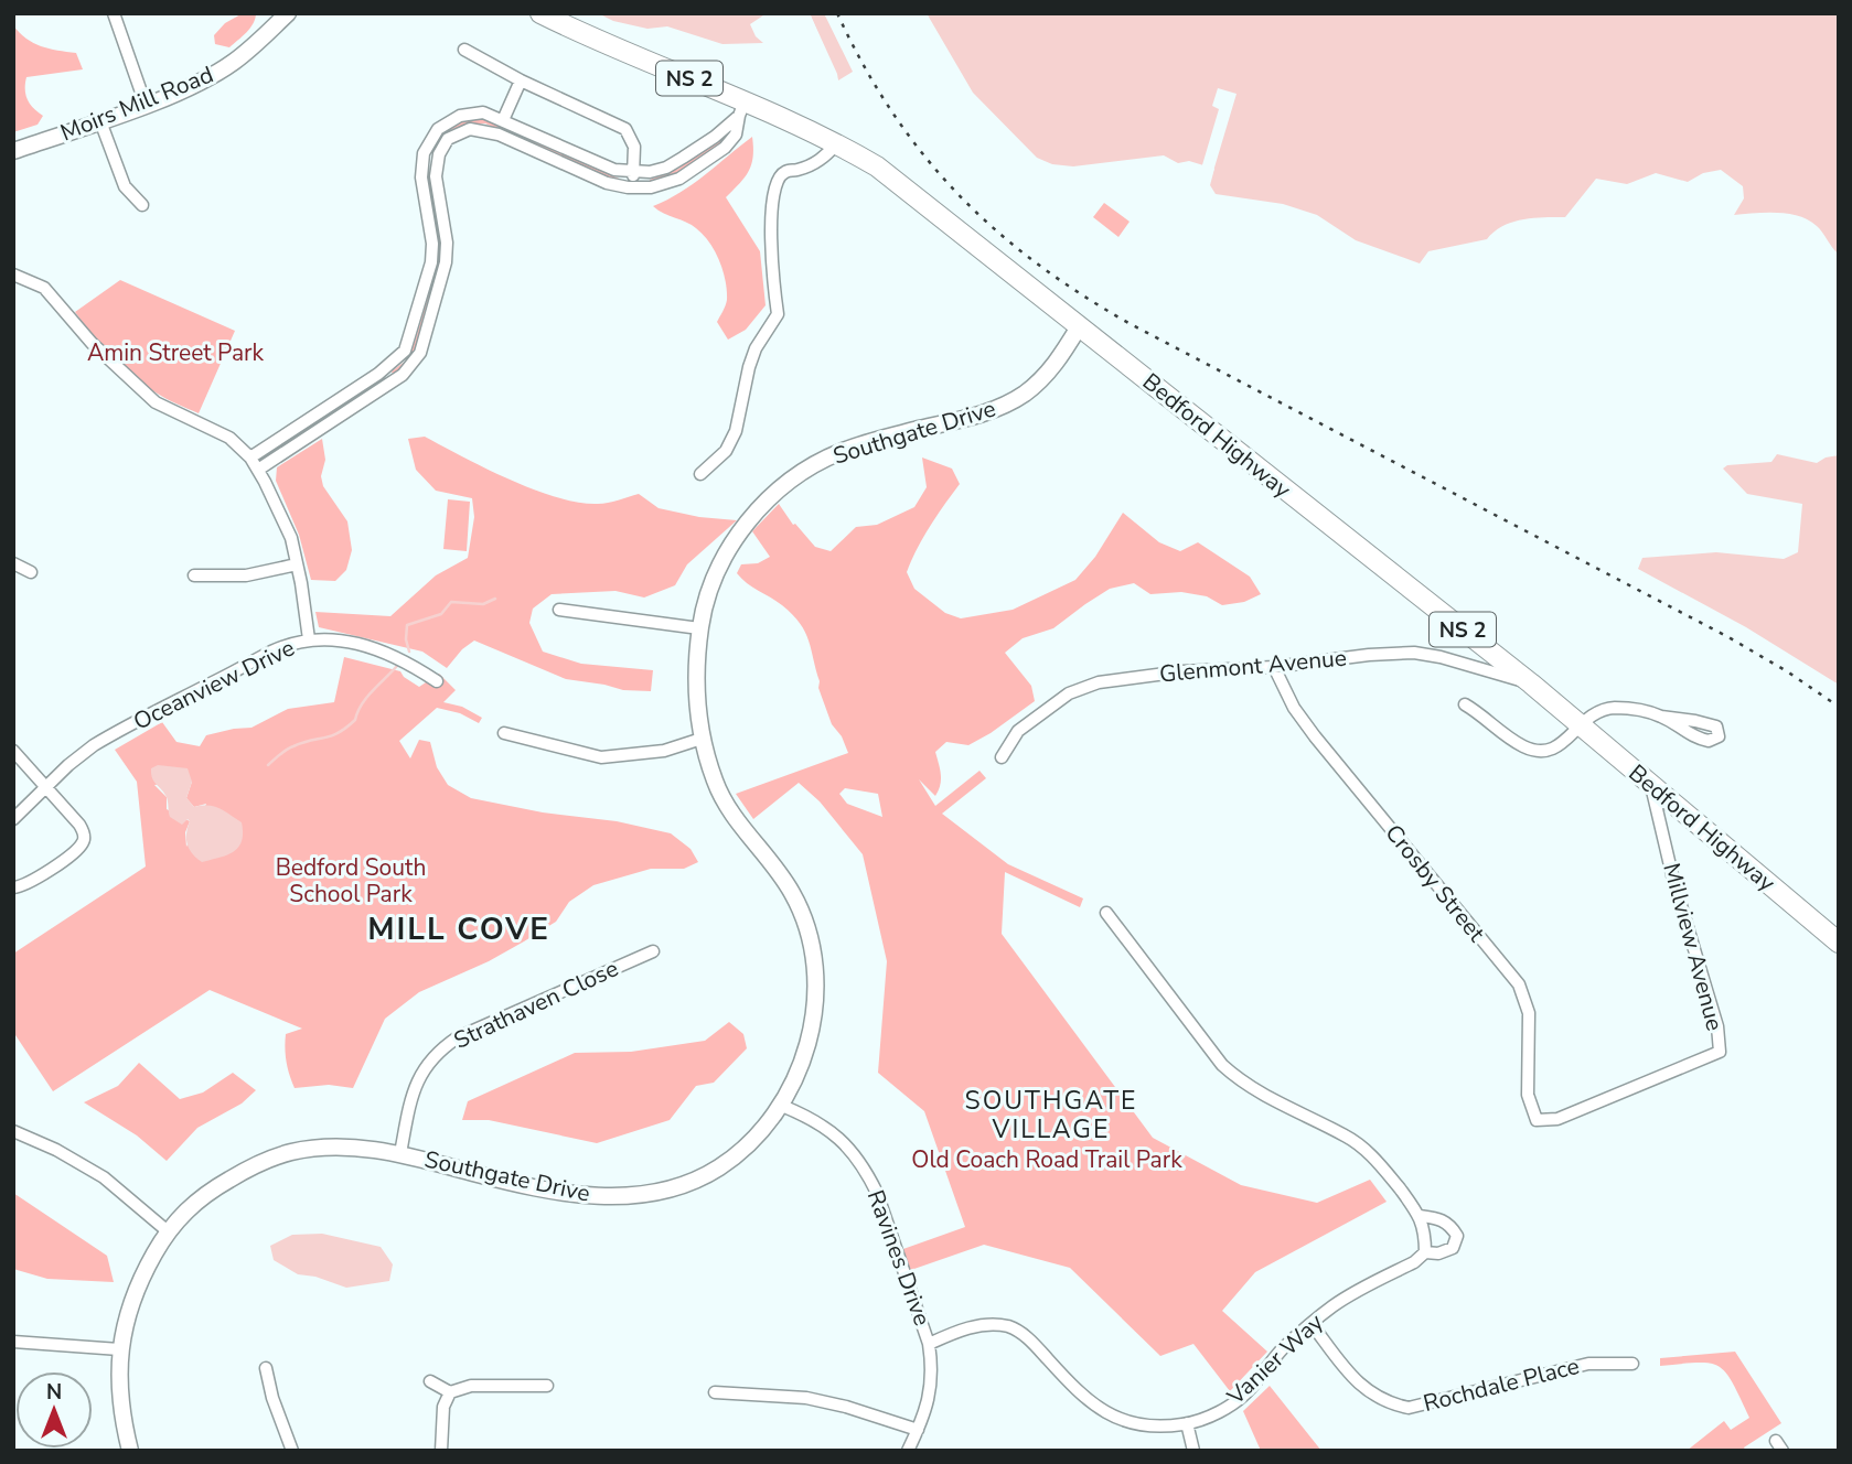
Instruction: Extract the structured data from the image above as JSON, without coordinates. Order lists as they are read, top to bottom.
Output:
{
  "streets": {
    "main road": ["NS 2", "Bedford Highway"],
    "street": [
      "Moirs Mill Road",
      "Southgate Drive",
      "Glenmont Avenue",
      "Oceanview Drive",
      "Crosby Street",
      "Millview Avenue",
      "Strathaven Close",
      "Ravines Drive",
      "Vanier Way",
      "Rochdale Place"
    ]
  },
  "crossings": [
    ["Southgate Drive", "Bedford Highway"],
    ["Southgate Drive", "Strathaven Close"],
    ["Southgate Drive", "Ravines Drive"],
    ["Bedford Highway", "Glenmont Avenue"],
    ["Bedford Highway", "Millview Avenue"],
    ["Glenmont Avenue", "Crosby Street"],
    ["Crosby Street", "Millview Avenue"],
    ["Ravines Drive", "Vanier Way"],
    ["Vanier Way", "Rochdale Place"]
  ],
  "districts": ["MILL COVE", "SOUTHGATE VILLAGE"],
  "parks": ["Amin Street Park", "Bedford South School Park", "Old Coach Road Trail Park"],
  "north": "top"
}
